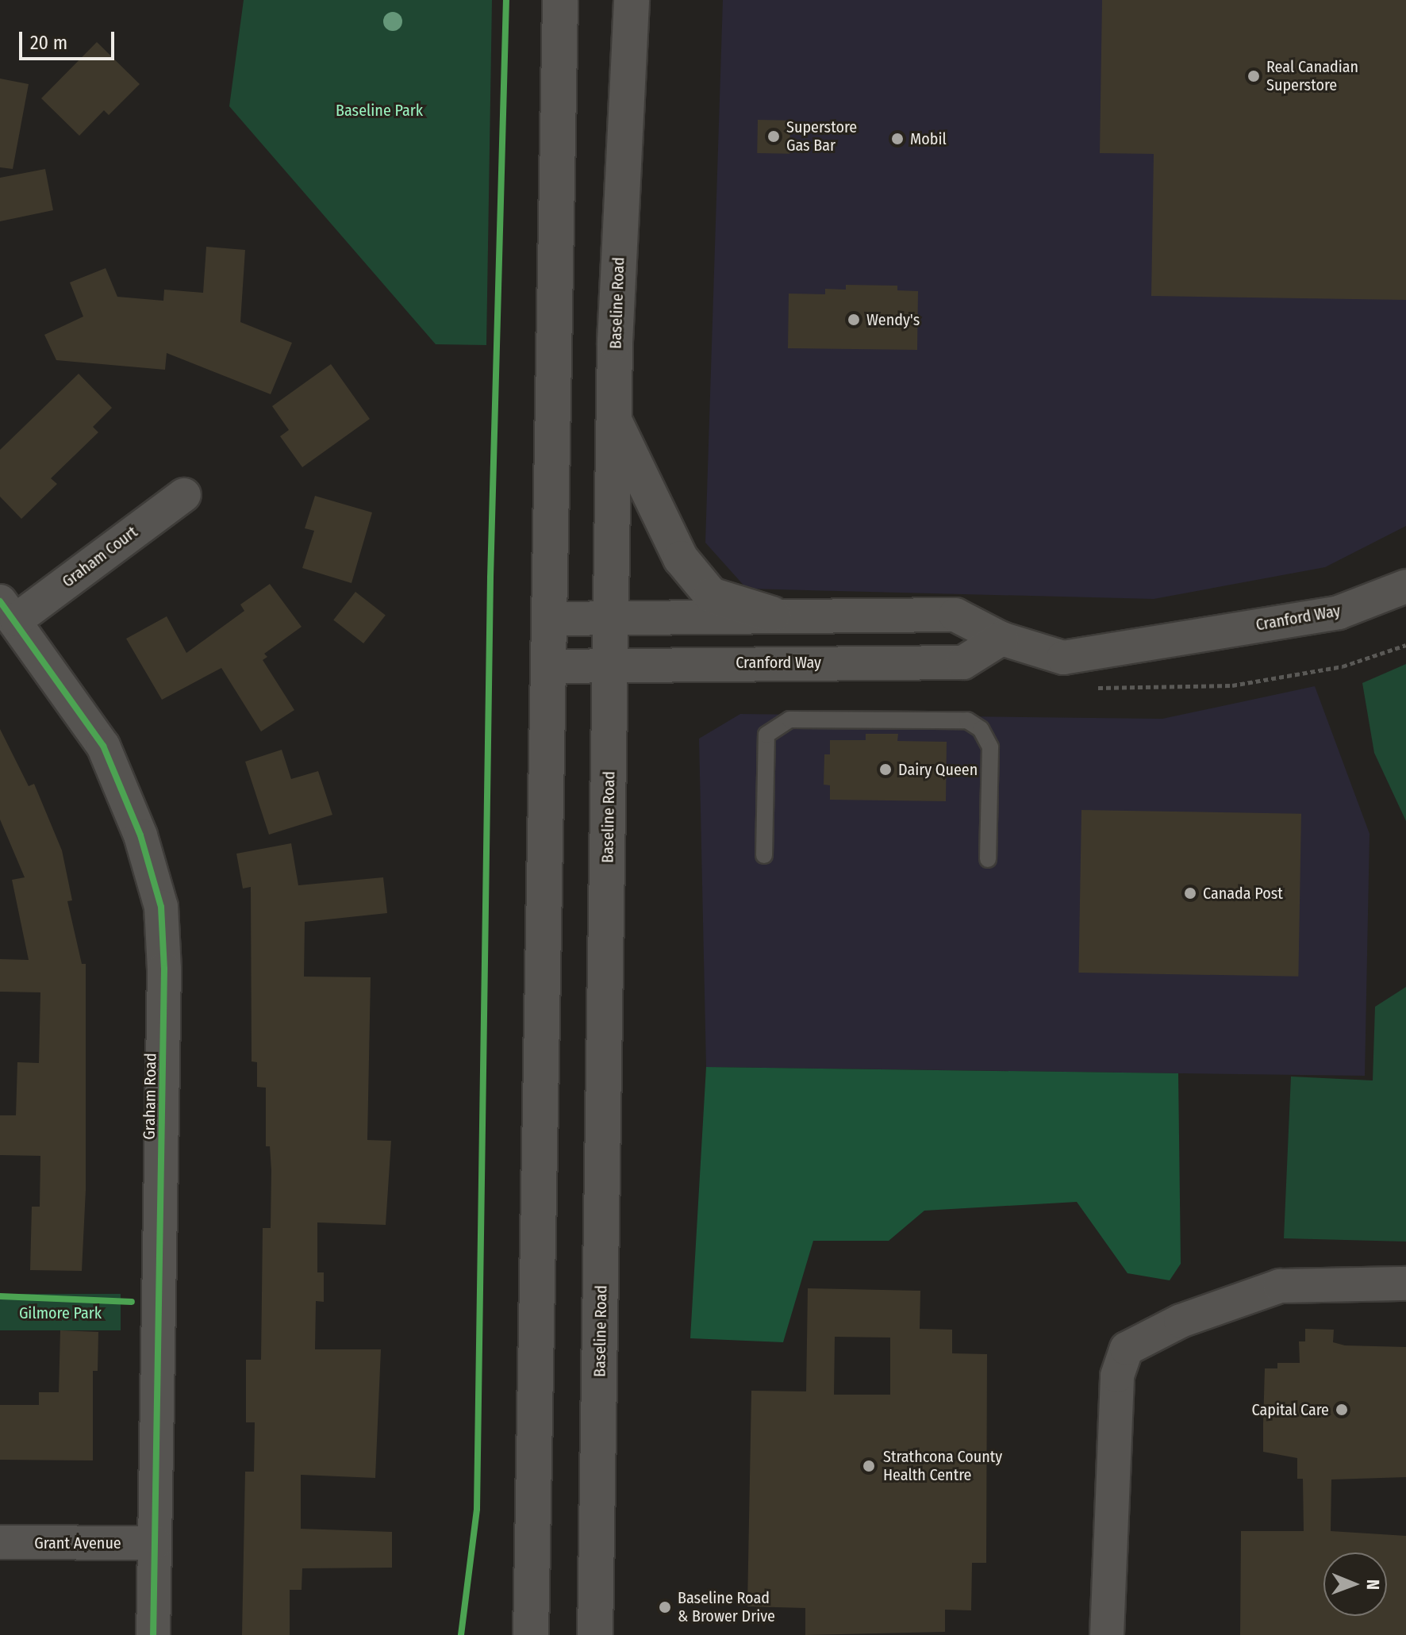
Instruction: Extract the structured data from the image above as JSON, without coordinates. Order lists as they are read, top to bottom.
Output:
{
  "streets": {
    "main road": ["Baseline Road"],
    "street": [
      "Graham Court",
      "Cranford Way",
      "Graham Road",
      "Grant Avenue"
    ]
  },
  "crossings": [
    ["Baseline Road", "Cranford Way"],
    ["Graham Court", "Graham Road"],
    ["Graham Road", "Grant Avenue"]
  ],
  "parks": ["Baseline Park", "Gilmore Park"],
  "places": [
    "Real Canadian Superstore",
    "Superstore Gas Bar",
    "Mobil",
    "Wendy's",
    "Dairy Queen",
    "Canada Post",
    "Capital Care",
    "Strathcona County Health Centre",
    "Baseline Road & Brower Drive"
  ],
  "scale_bar": "20 m",
  "north": "right"
}
